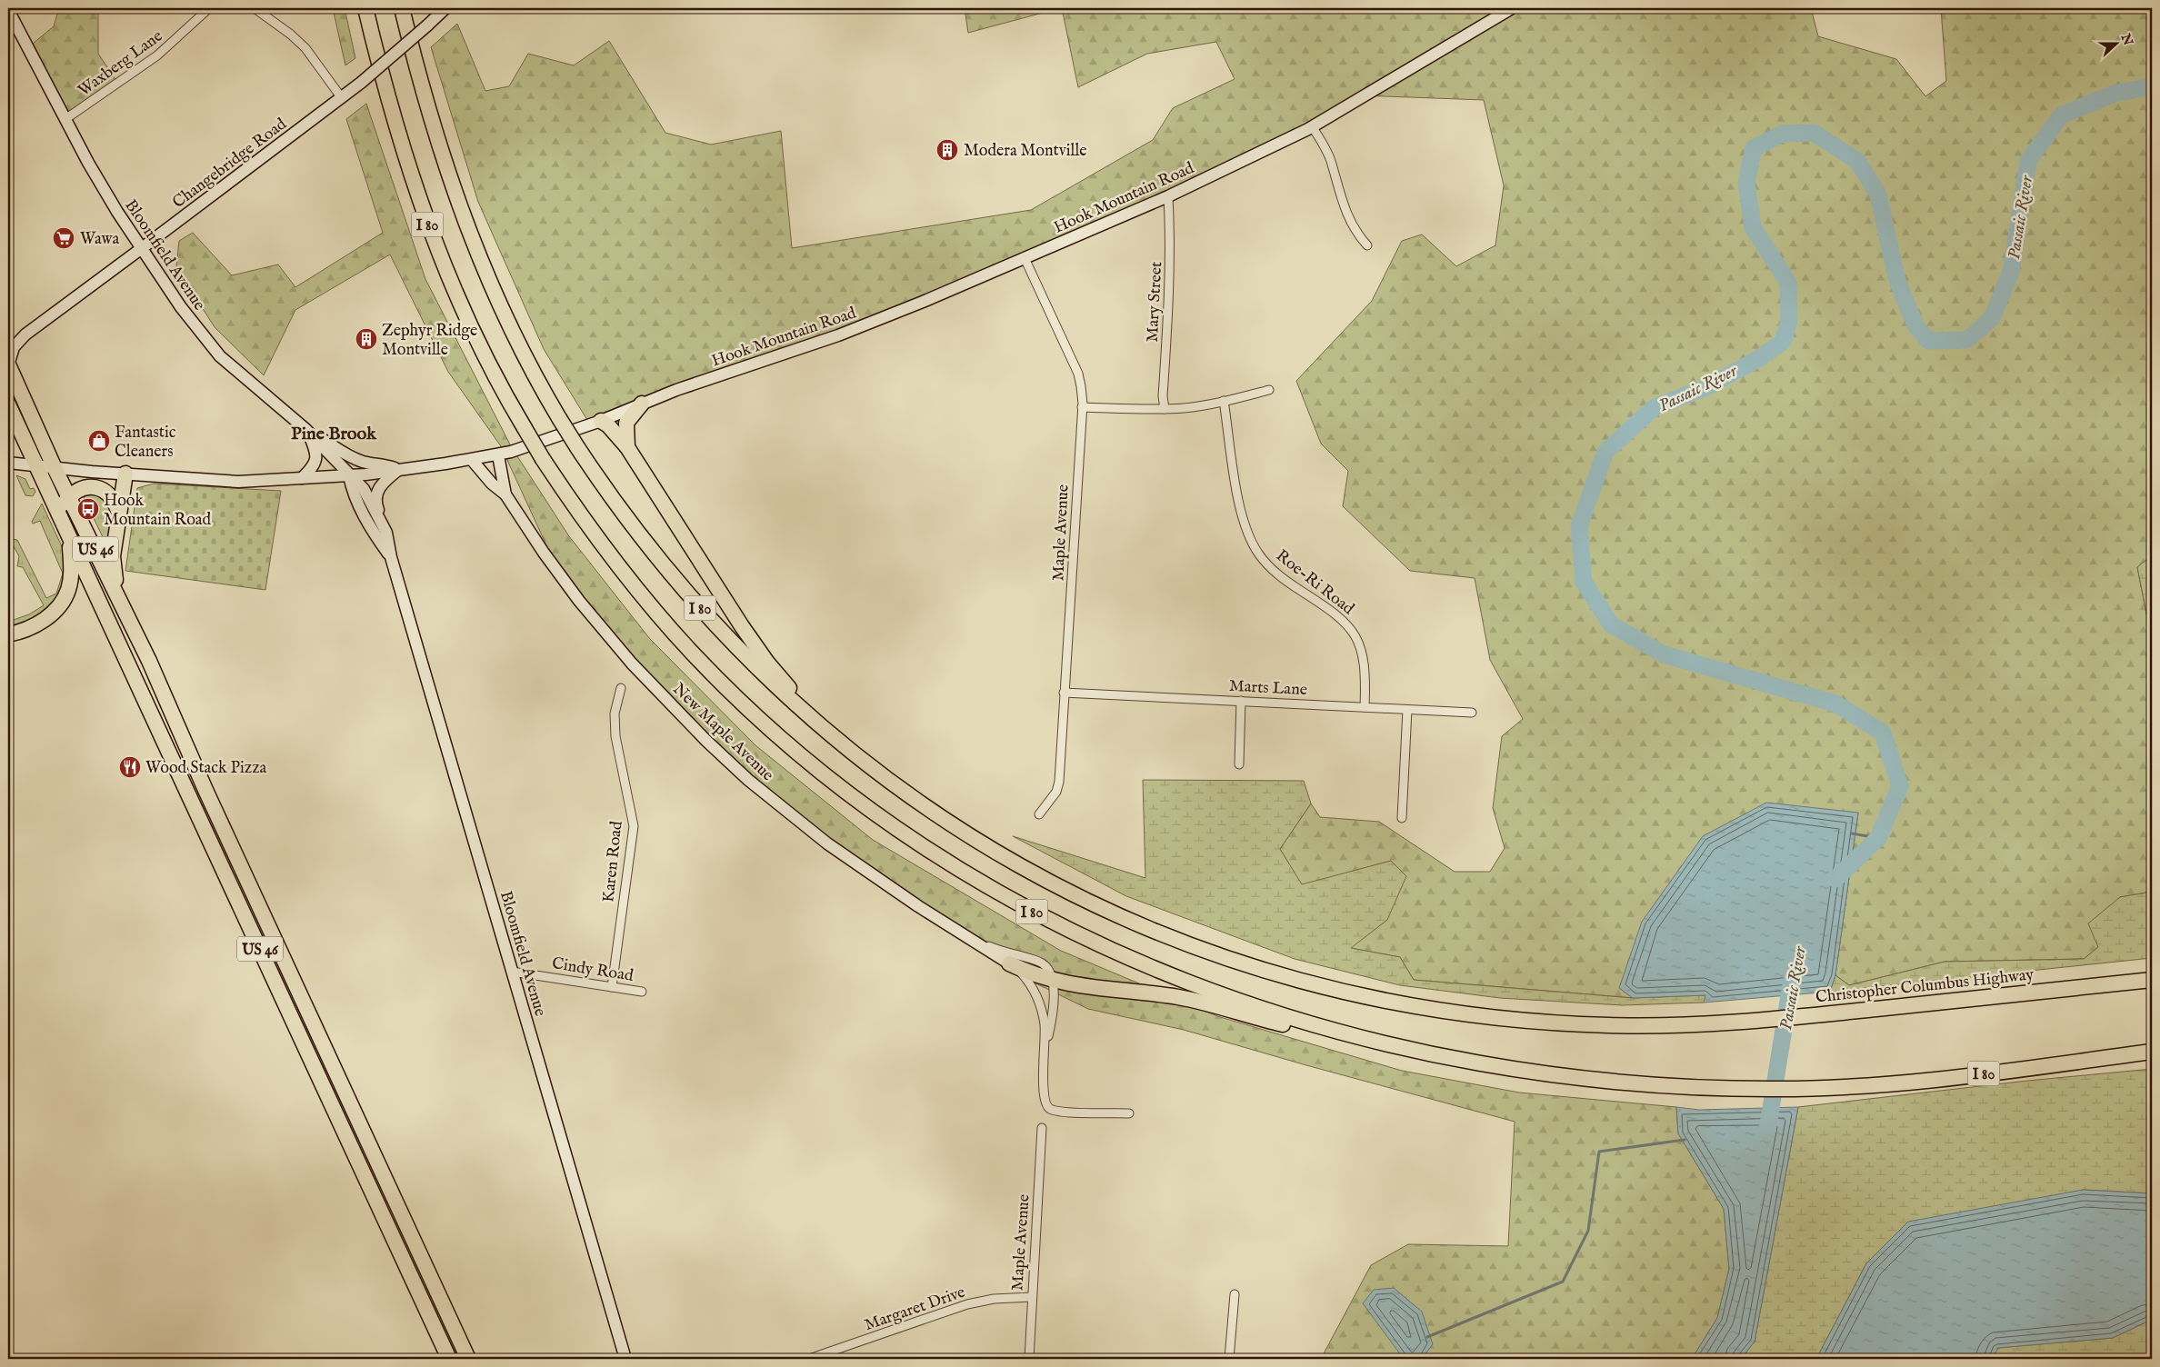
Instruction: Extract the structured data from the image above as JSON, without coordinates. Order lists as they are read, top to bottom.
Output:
{
  "streets": {
    "highway": ["I 80", "US 46", "Christopher Columbus Highway"],
    "main road": [
      "Changebridge Road",
      "Hook Mountain Road",
      "Bloomfield Avenue",
      "New Maple Avenue"
    ],
    "street": [
      "Waxberg Lane",
      "Mary Street",
      "Maple Avenue",
      "Roe-Ri Road",
      "Marts Lane",
      "Karen Road",
      "Cindy Road",
      "Margaret Drive"
    ]
  },
  "crossings": [
    ["Waxberg Lane", "Bloomfield Avenue"],
    ["Changebridge Road", "Bloomfield Avenue"],
    ["Changebridge Road", "US 46"],
    ["Hook Mountain Road", "Bloomfield Avenue"],
    ["Hook Mountain Road", "Mary Street"],
    ["Hook Mountain Road", "Maple Avenue"],
    ["Hook Mountain Road", "US 46"],
    ["Hook Mountain Road", "New Maple Avenue"],
    ["Bloomfield Avenue", "Cindy Road"],
    ["Maple Avenue", "Marts Lane"],
    ["Maple Avenue", "Margaret Drive"],
    ["Roe-Ri Road", "Marts Lane"],
    ["Karen Road", "Cindy Road"]
  ],
  "districts": ["Pine Brook"],
  "water": ["Passaic River"],
  "places": {
    "building": ["Modera Montville", "Zephyr Ridge Montville"],
    "supermarket": ["Wawa"],
    "shop": ["Fantastic Cleaners"],
    "bus stop": ["Hook Mountain Road"],
    "restaurant": ["Wood Stack Pizza"]
  },
  "north": "right"
}
